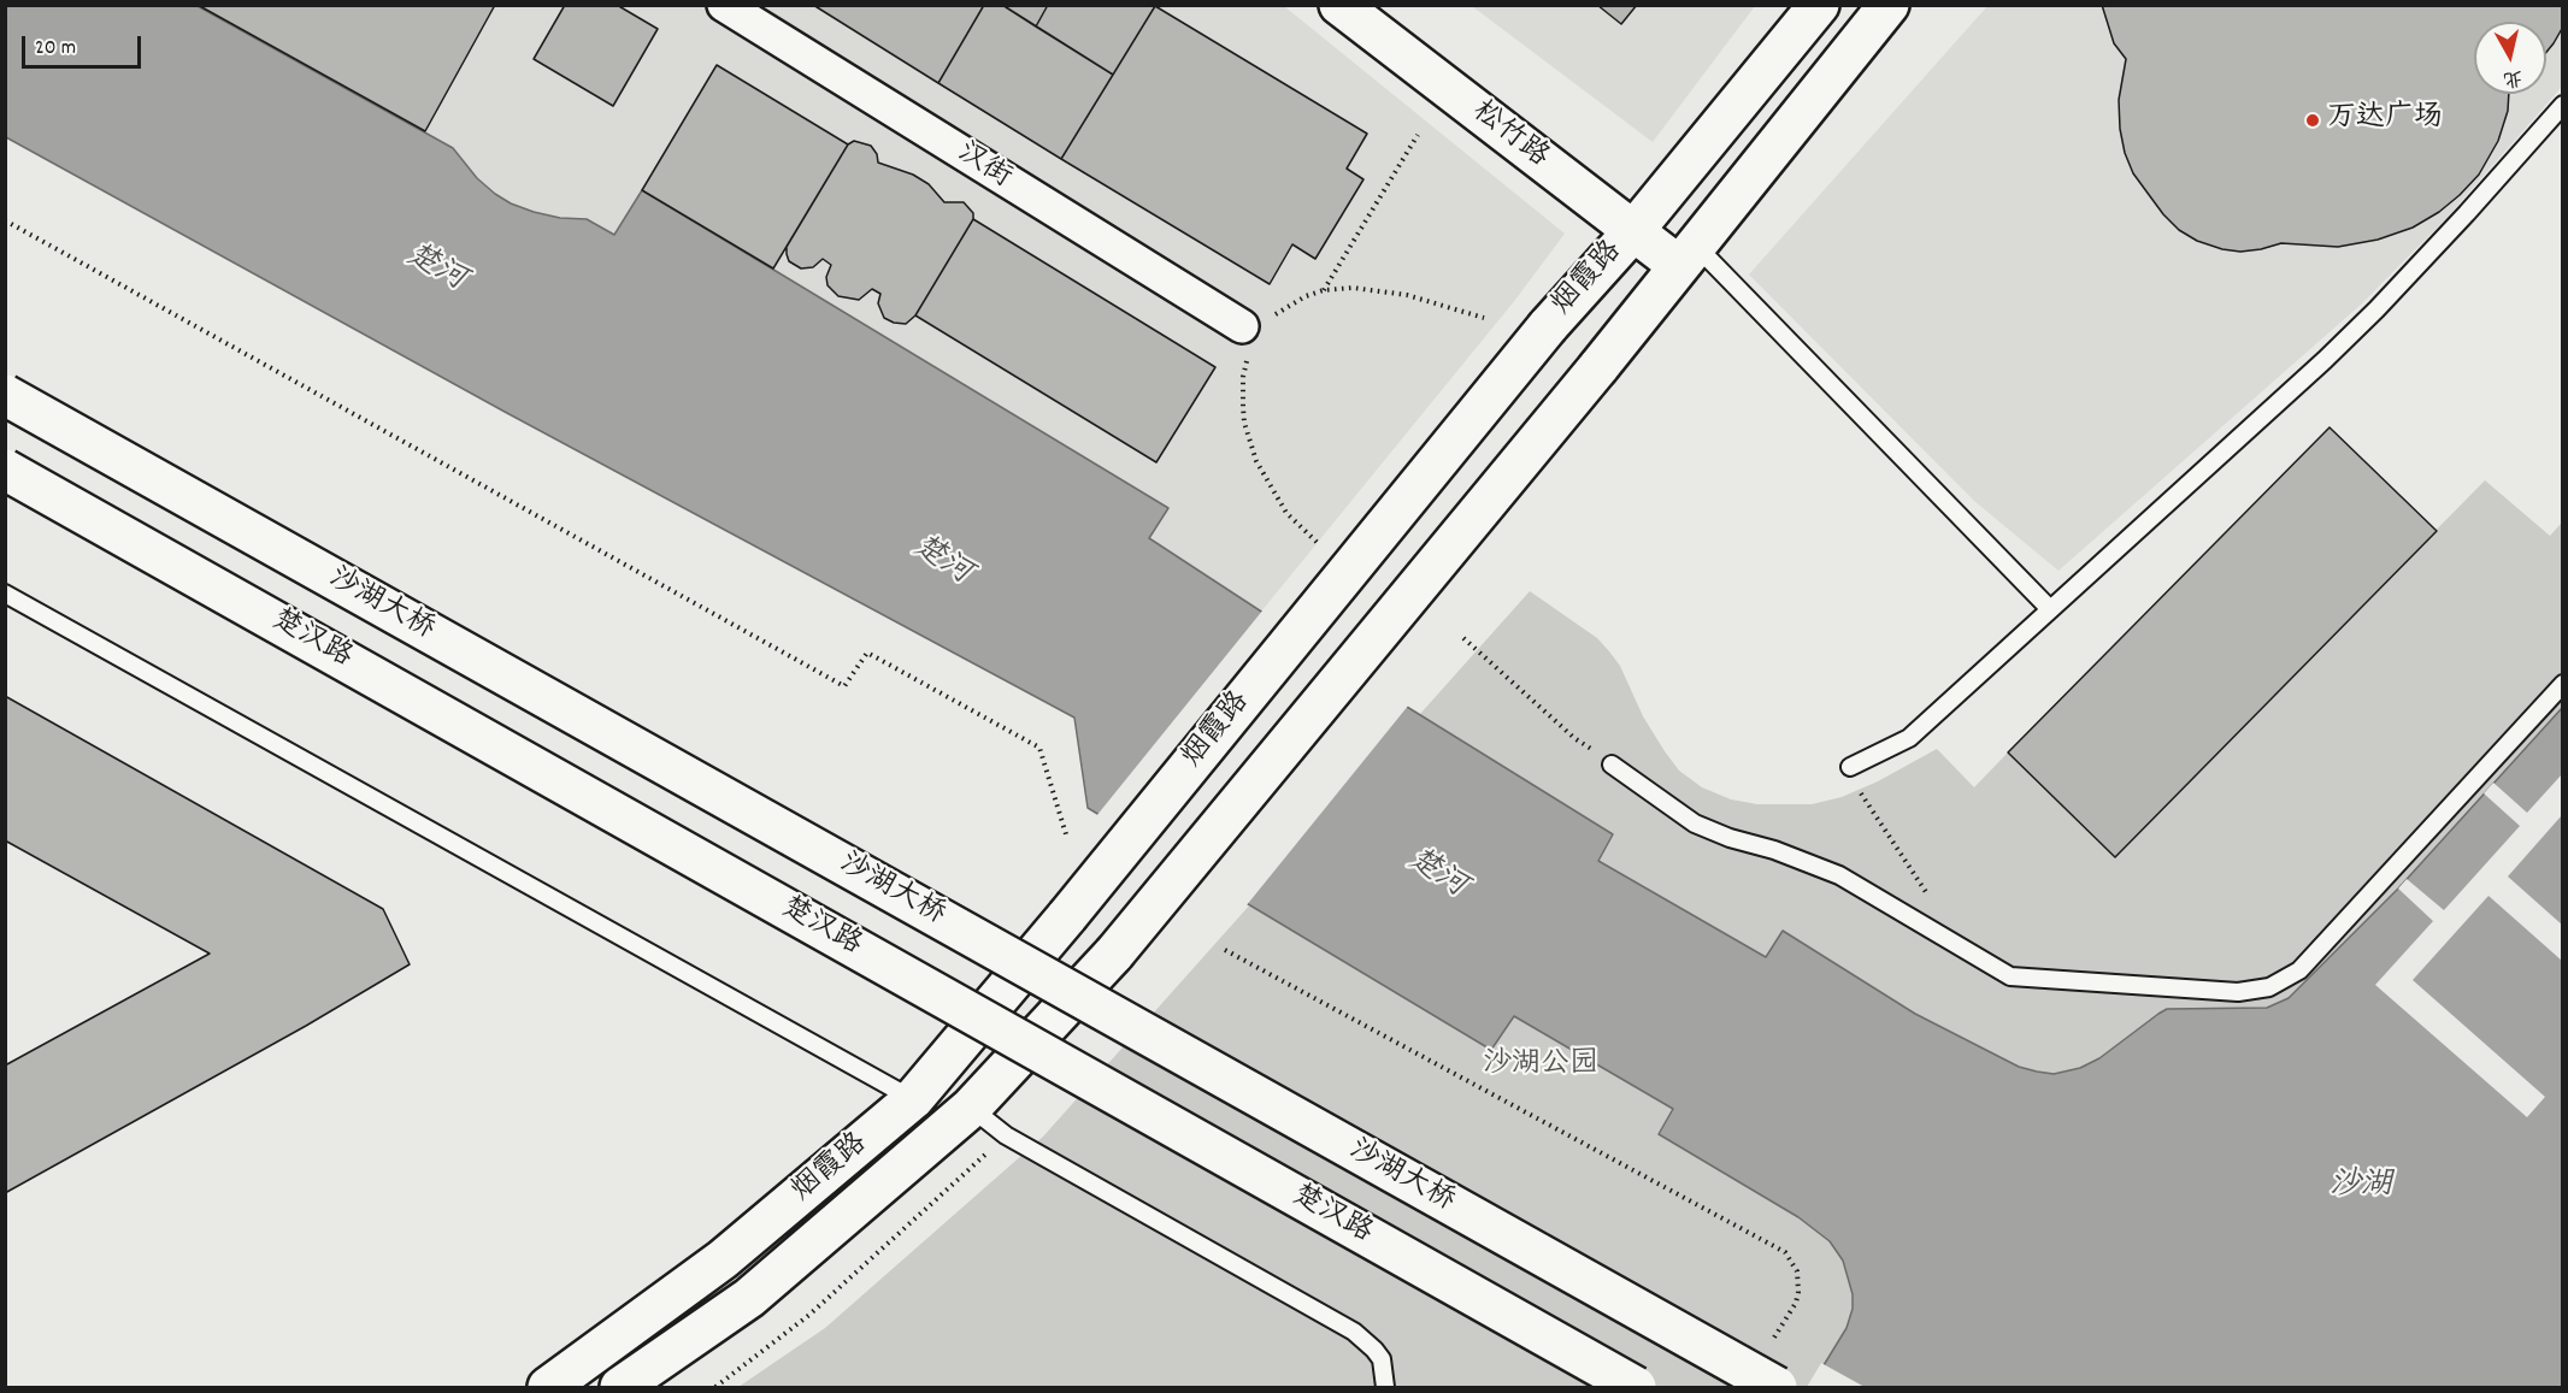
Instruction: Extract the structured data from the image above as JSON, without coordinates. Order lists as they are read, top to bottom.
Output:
{
  "streets": {
    "main road": [
      "松竹路",
      "烟霞路",
      "沙湖大桥",
      "楚汉路"
    ],
    "street": ["汉街"]
  },
  "crossings": [
    ["松竹路", "烟霞路"]
  ],
  "water": ["楚河", "沙湖"],
  "parks": ["沙湖公园"],
  "places": ["万达广场"],
  "scale_bar": "20 m",
  "north": "bottom"
}
